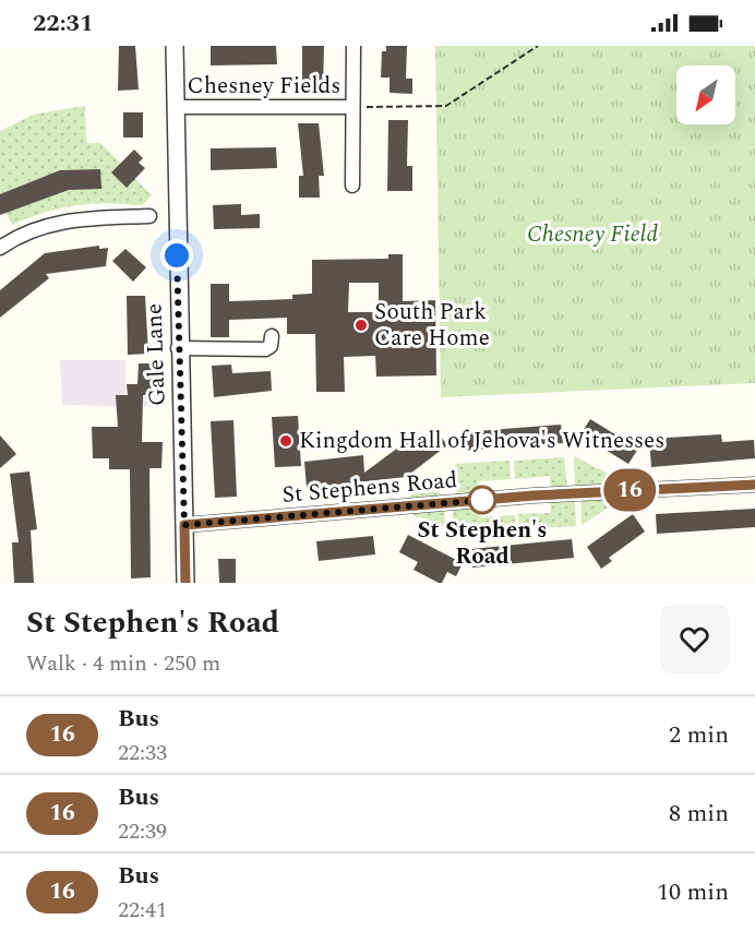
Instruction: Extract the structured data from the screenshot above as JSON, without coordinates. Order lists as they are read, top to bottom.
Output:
{
  "streets": {
    "street": ["Chesney Fields", "Gale Lane", "St Stephens Road"]
  },
  "crossings": [
    ["Chesney Fields", "Gale Lane"],
    ["Gale Lane", "St Stephens Road"]
  ],
  "parks": ["Chesney Field"],
  "places": ["South Park Care Home", "Kingdom Hall of Jehova's Witnesses", "St Stephen's Road"],
  "lines": ["bus line 16"],
  "north": "bottom left",
  "page": {
    "status": "22:31",
    "on_map": "16",
    "heading": ["St Stephen's Road", "Walk · 4 min · 250 m"],
    "list": [
      {
        "mark": "16",
        "name": "Bus",
        "note": "22:33",
        "value": "2 min"
      },
      {
        "mark": "16",
        "name": "Bus",
        "note": "22:39",
        "value": "8 min"
      },
      {
        "mark": "16",
        "name": "Bus",
        "note": "22:41",
        "value": "10 min"
      }
    ]
  }
}
